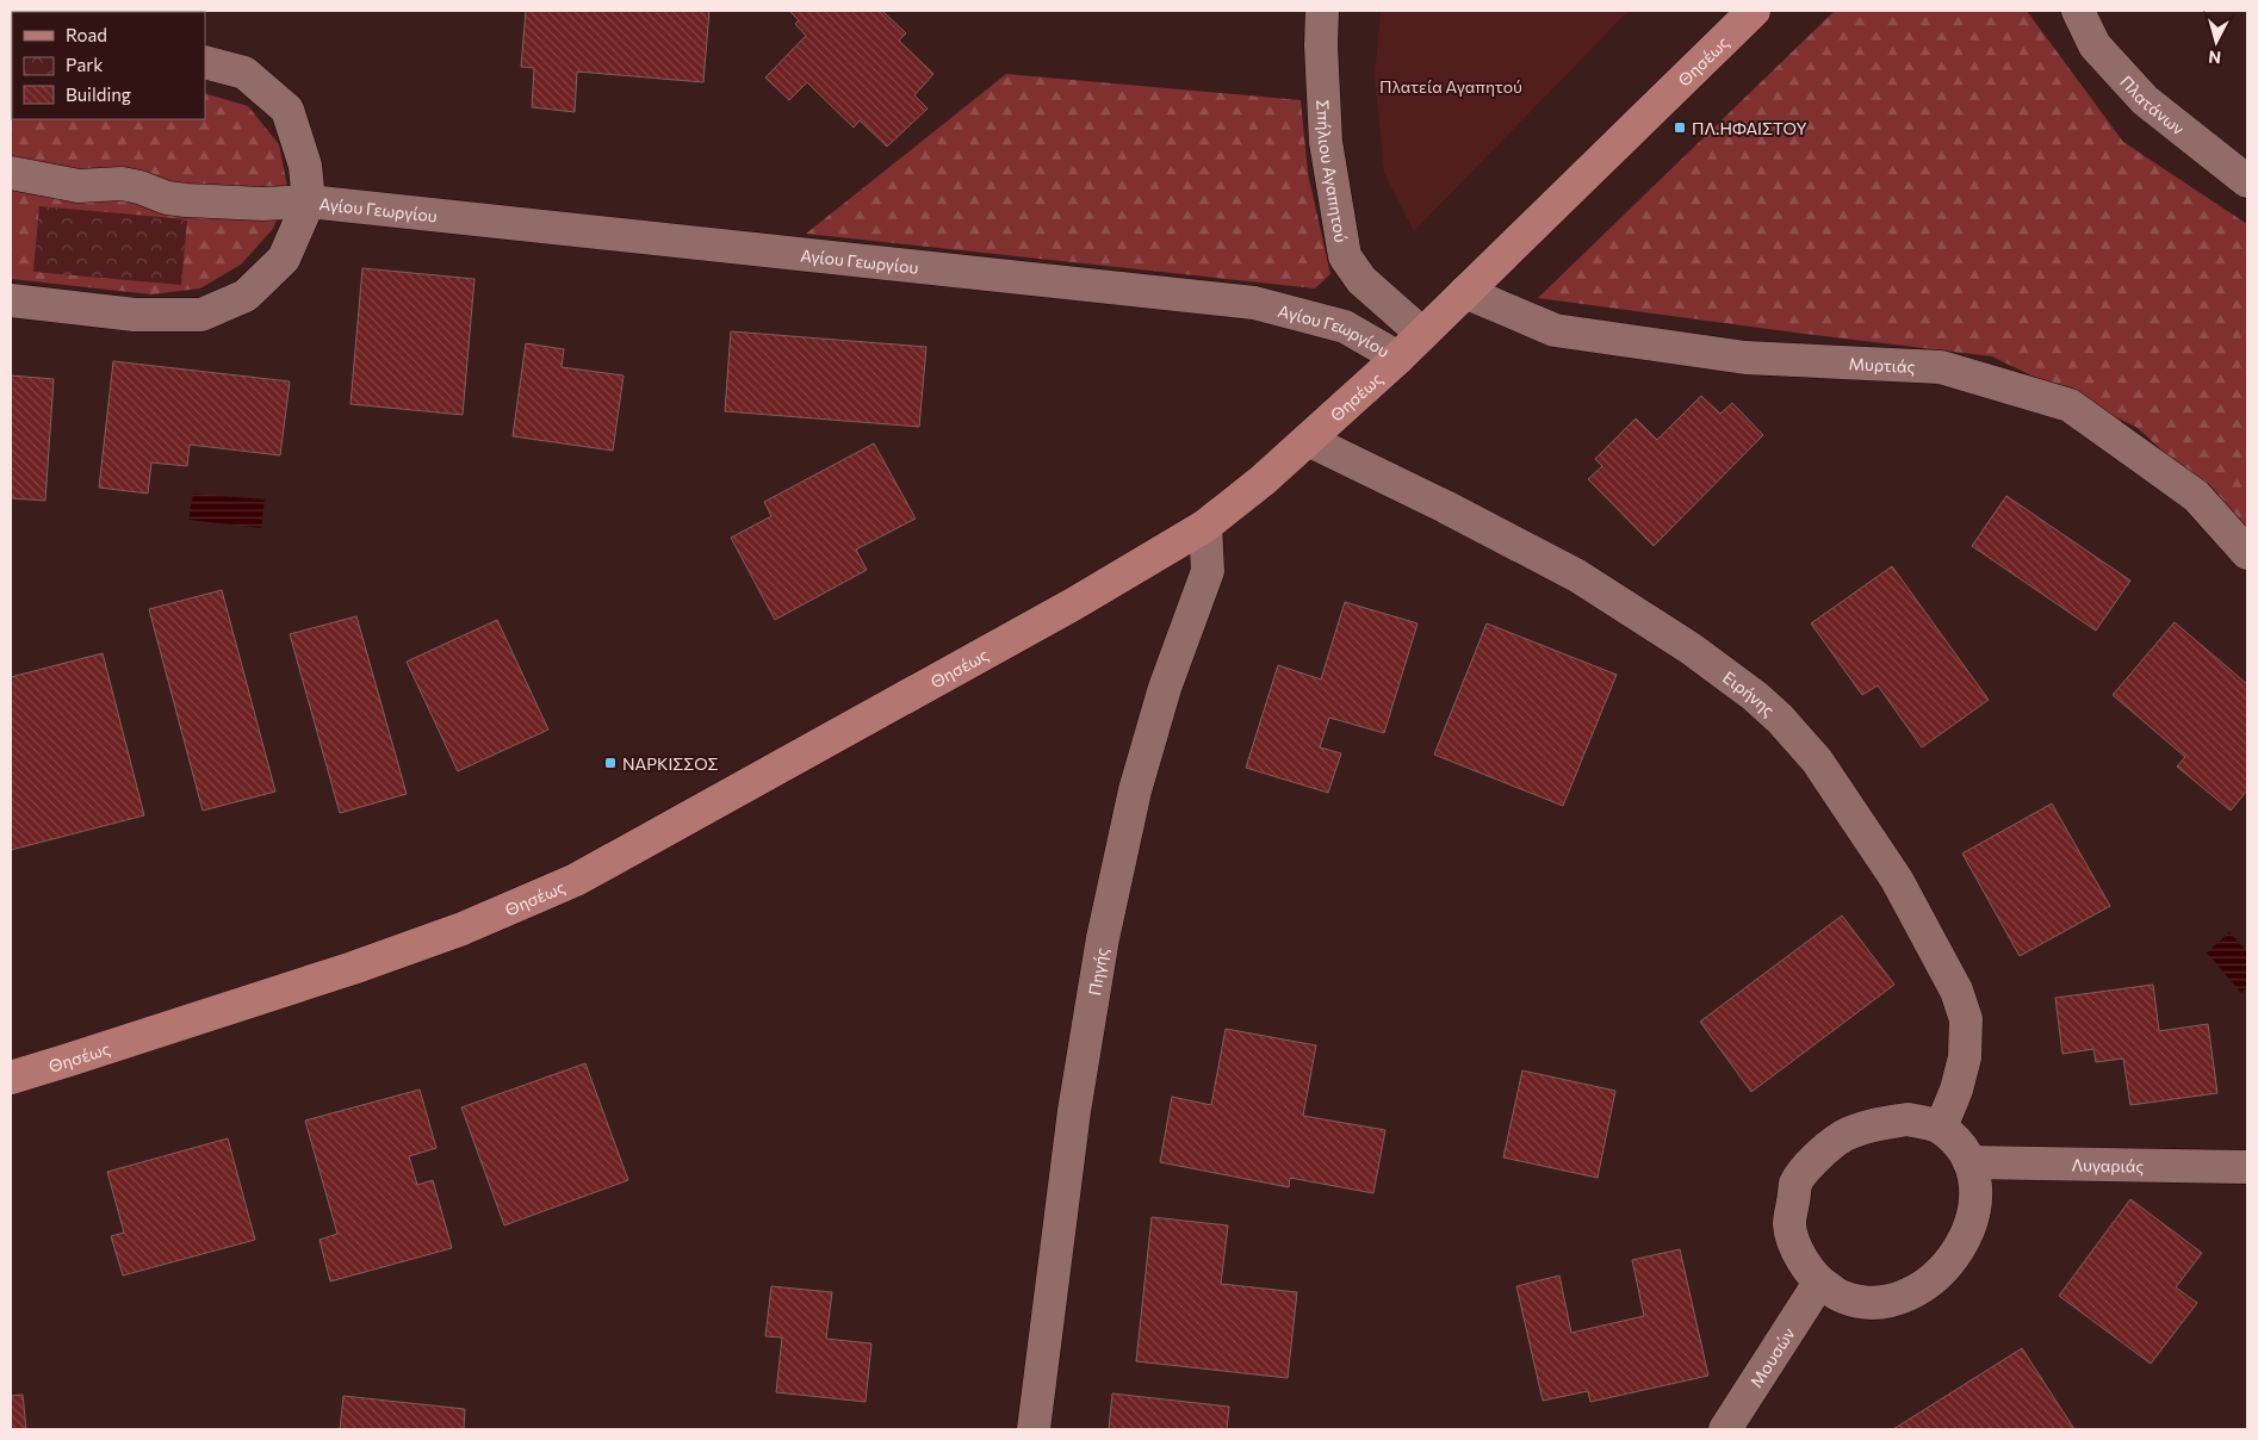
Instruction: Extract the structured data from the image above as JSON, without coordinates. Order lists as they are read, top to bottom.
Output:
{
  "streets": {
    "main road": ["Θησέως"],
    "street": [
      "Πλατάνων",
      "Σπήλιου Αγαπητού",
      "Αγίου Γεωργίου",
      "Μυρτιάς",
      "Ειρήνης",
      "Πηγής",
      "Λυγαριάς",
      "Μουσών"
    ]
  },
  "crossings": [
    ["Θησέως", "Σπήλιου Αγαπητού"],
    ["Θησέως", "Αγίου Γεωργίου"],
    ["Θησέως", "Μυρτιάς"],
    ["Θησέως", "Ειρήνης"],
    ["Θησέως", "Πηγής"],
    ["Ειρήνης", "Λυγαριάς"],
    ["Ειρήνης", "Μουσών"],
    ["Λυγαριάς", "Μουσών"]
  ],
  "parks": ["Πλατεία Αγαπητού"],
  "places": {
    "transit": ["ΠΛ.ΗΦΑΙΣΤΟΥ", "ΝΑΡΚΙΣΣΟΣ"]
  },
  "legend": ["Road", "Park", "Building"],
  "north": "bottom"
}
